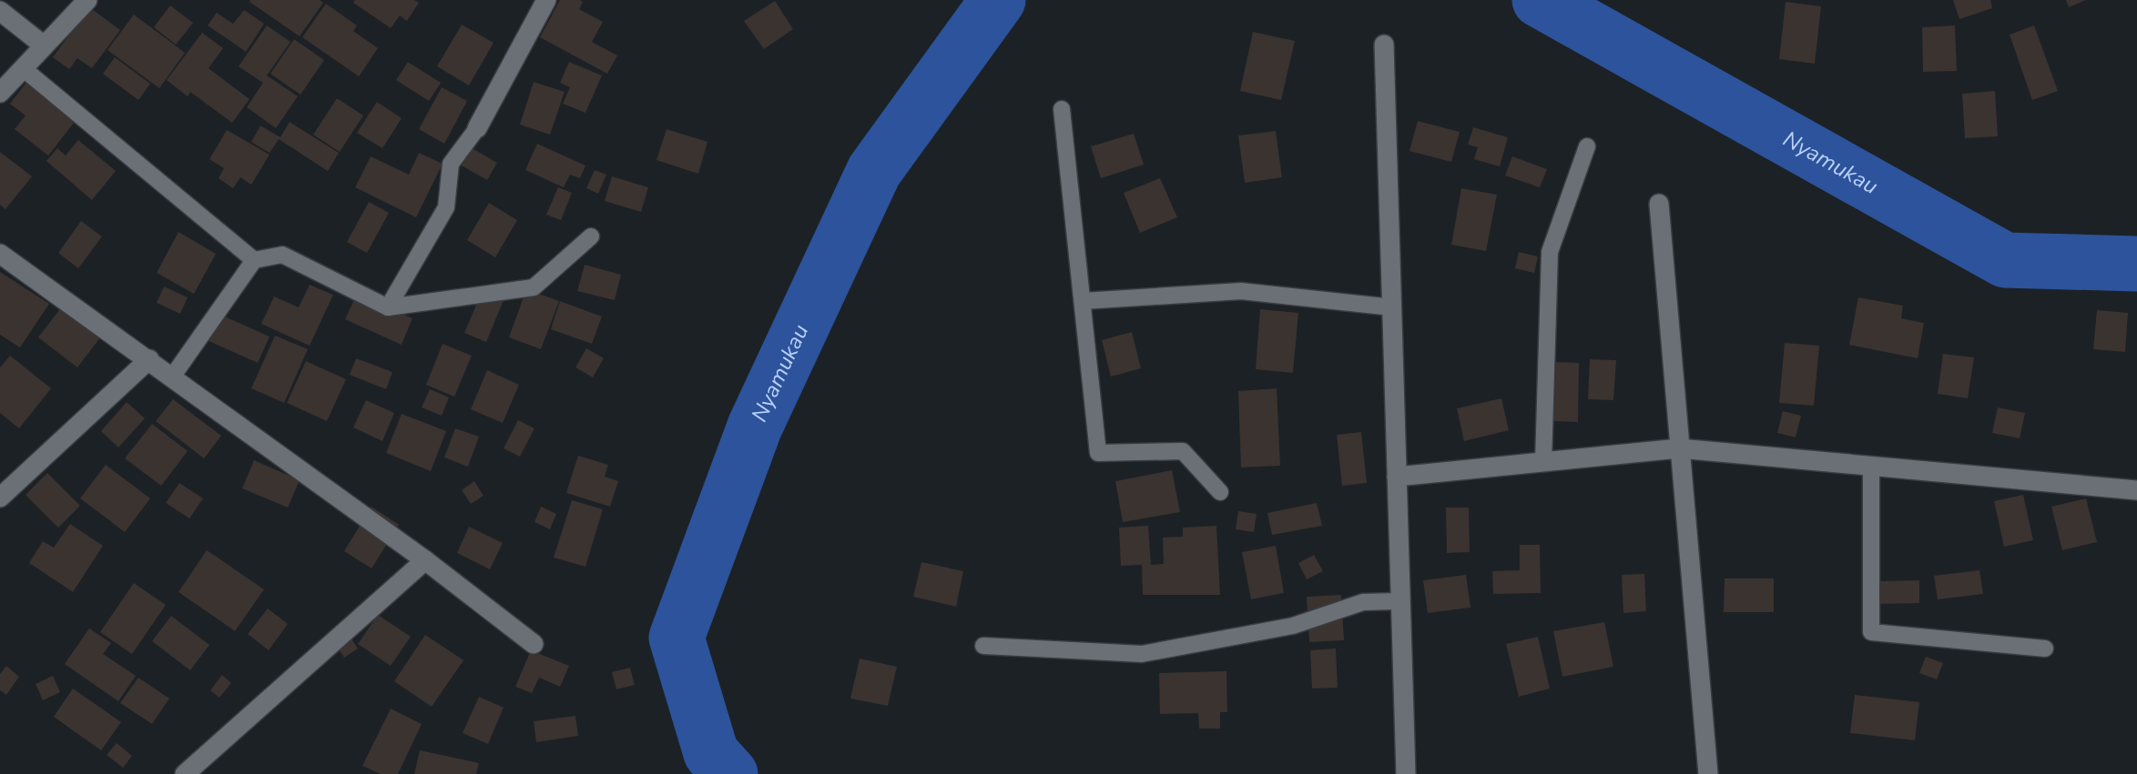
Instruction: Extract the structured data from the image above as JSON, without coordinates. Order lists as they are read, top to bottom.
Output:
{
  "water": ["Nyamukau"]
}
